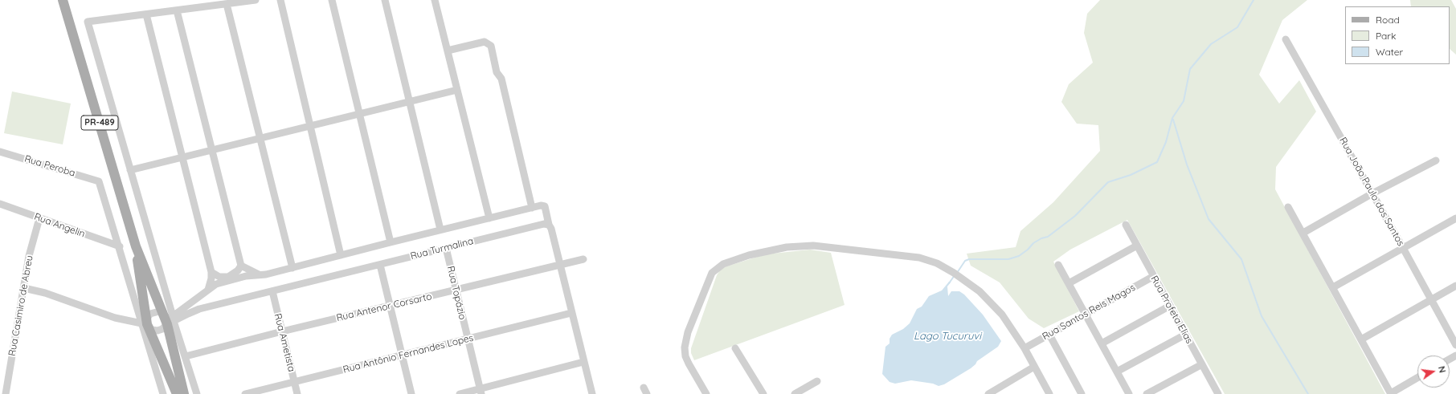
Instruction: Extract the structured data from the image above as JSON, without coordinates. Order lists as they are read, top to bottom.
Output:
{
  "streets": {
    "main road": ["PR-489"],
    "street": [
      "Rua Peroba",
      "Rua João Paulo dos Santos",
      "Rua Angelin",
      "Rua Turmalina",
      "Rua Topázio",
      "Rua Casimiro de Abreu",
      "Rua Antenor Corsarto",
      "Rua Profeta Elias",
      "Rua Santos Reis Magos",
      "Rua Ametista",
      "Rua Antônio Fernandes Lopes"
    ]
  },
  "crossings": [
    ["PR-489", "Rua Turmalina"],
    ["Rua Peroba", "Rua Angelin"],
    ["Rua Angelin", "Rua Casimiro de Abreu"],
    ["Rua Turmalina", "Rua Topázio"],
    ["Rua Turmalina", "Rua Ametista"],
    ["Rua Topázio", "Rua Antenor Corsarto"],
    ["Rua Topázio", "Rua Antônio Fernandes Lopes"],
    ["Rua Antenor Corsarto", "Rua Ametista"],
    ["Rua Profeta Elias", "Rua Santos Reis Magos"],
    ["Rua Ametista", "Rua Antônio Fernandes Lopes"]
  ],
  "water": ["Lago Tucuruvi"],
  "legend": ["Road", "Park", "Water"],
  "north": "right"
}
